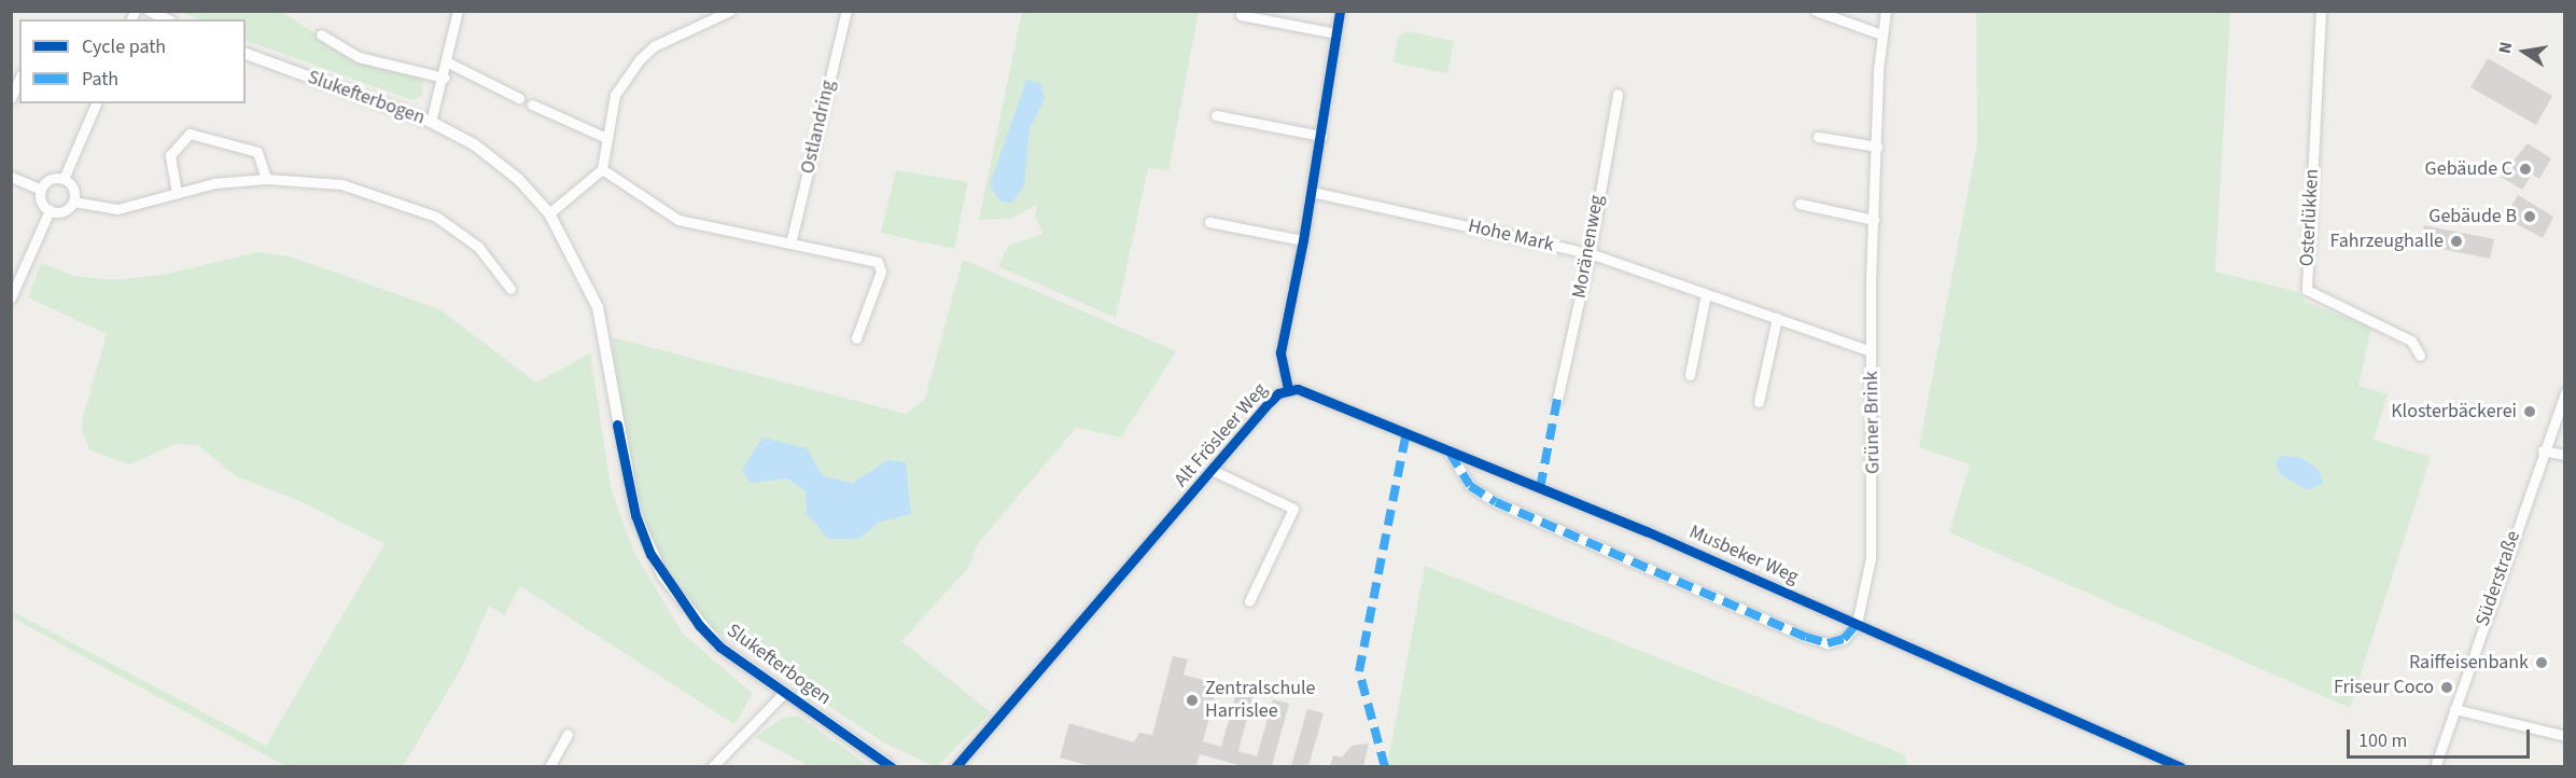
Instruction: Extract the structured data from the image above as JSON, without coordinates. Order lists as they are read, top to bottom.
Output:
{
  "streets": {
    "street": [
      "Slukefterbogen",
      "Ostlandring",
      "Osterlükken",
      "Hohe Mark",
      "Moränenweg",
      "Grüner Brink",
      "Alt Frösleer Weg",
      "Musbeker Weg",
      "Süderstraße"
    ]
  },
  "crossings": [
    ["Hohe Mark", "Moränenweg"],
    ["Hohe Mark", "Grüner Brink"],
    ["Hohe Mark", "Alt Frösleer Weg"],
    ["Grüner Brink", "Musbeker Weg"],
    ["Alt Frösleer Weg", "Musbeker Weg"]
  ],
  "places": [
    "Gebäude C",
    "Gebäude B",
    "Fahrzeughalle",
    "Klosterbäckerei",
    "Raiffeisenbank",
    "Friseur Coco",
    "Zentralschule Harrislee"
  ],
  "legend": ["Cycle path", "Path"],
  "scale_bar": "100 m",
  "north": "left"
}
